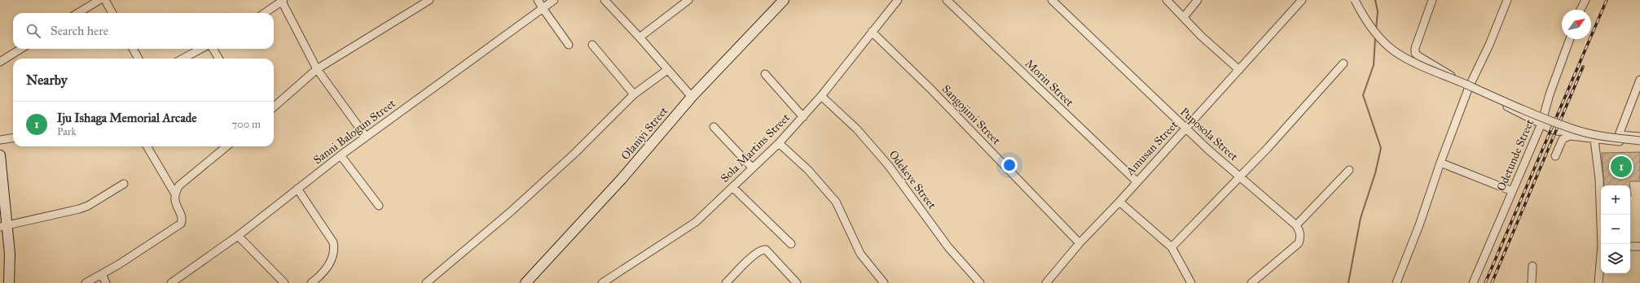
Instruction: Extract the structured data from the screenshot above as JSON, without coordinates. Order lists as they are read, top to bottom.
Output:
{
  "streets": {
    "street": [
      "Morin Street",
      "Sangojimi Street",
      "Sanni Balogun Street",
      "Olaniyi Street",
      "Puposola Street",
      "Sola Martins Street",
      "Amusan Street",
      "Odetunde Street",
      "Odekeye Street"
    ]
  },
  "crossings": [
    ["Morin Street", "Amusan Street"],
    ["Sangojimi Street", "Sola Martins Street"],
    ["Sangojimi Street", "Amusan Street"],
    ["Puposola Street", "Amusan Street"],
    ["Sola Martins Street", "Odekeye Street"]
  ],
  "north": "top right",
  "page": {
    "search": "Search here",
    "heading": "Nearby",
    "list": [
      {
        "mark": "1",
        "name": "Iju Ishaga Memorial Arcade",
        "note": "Park",
        "value": "700 m"
      }
    ],
    "pins": "1",
    "map_buttons": ["+", "−"]
  }
}
